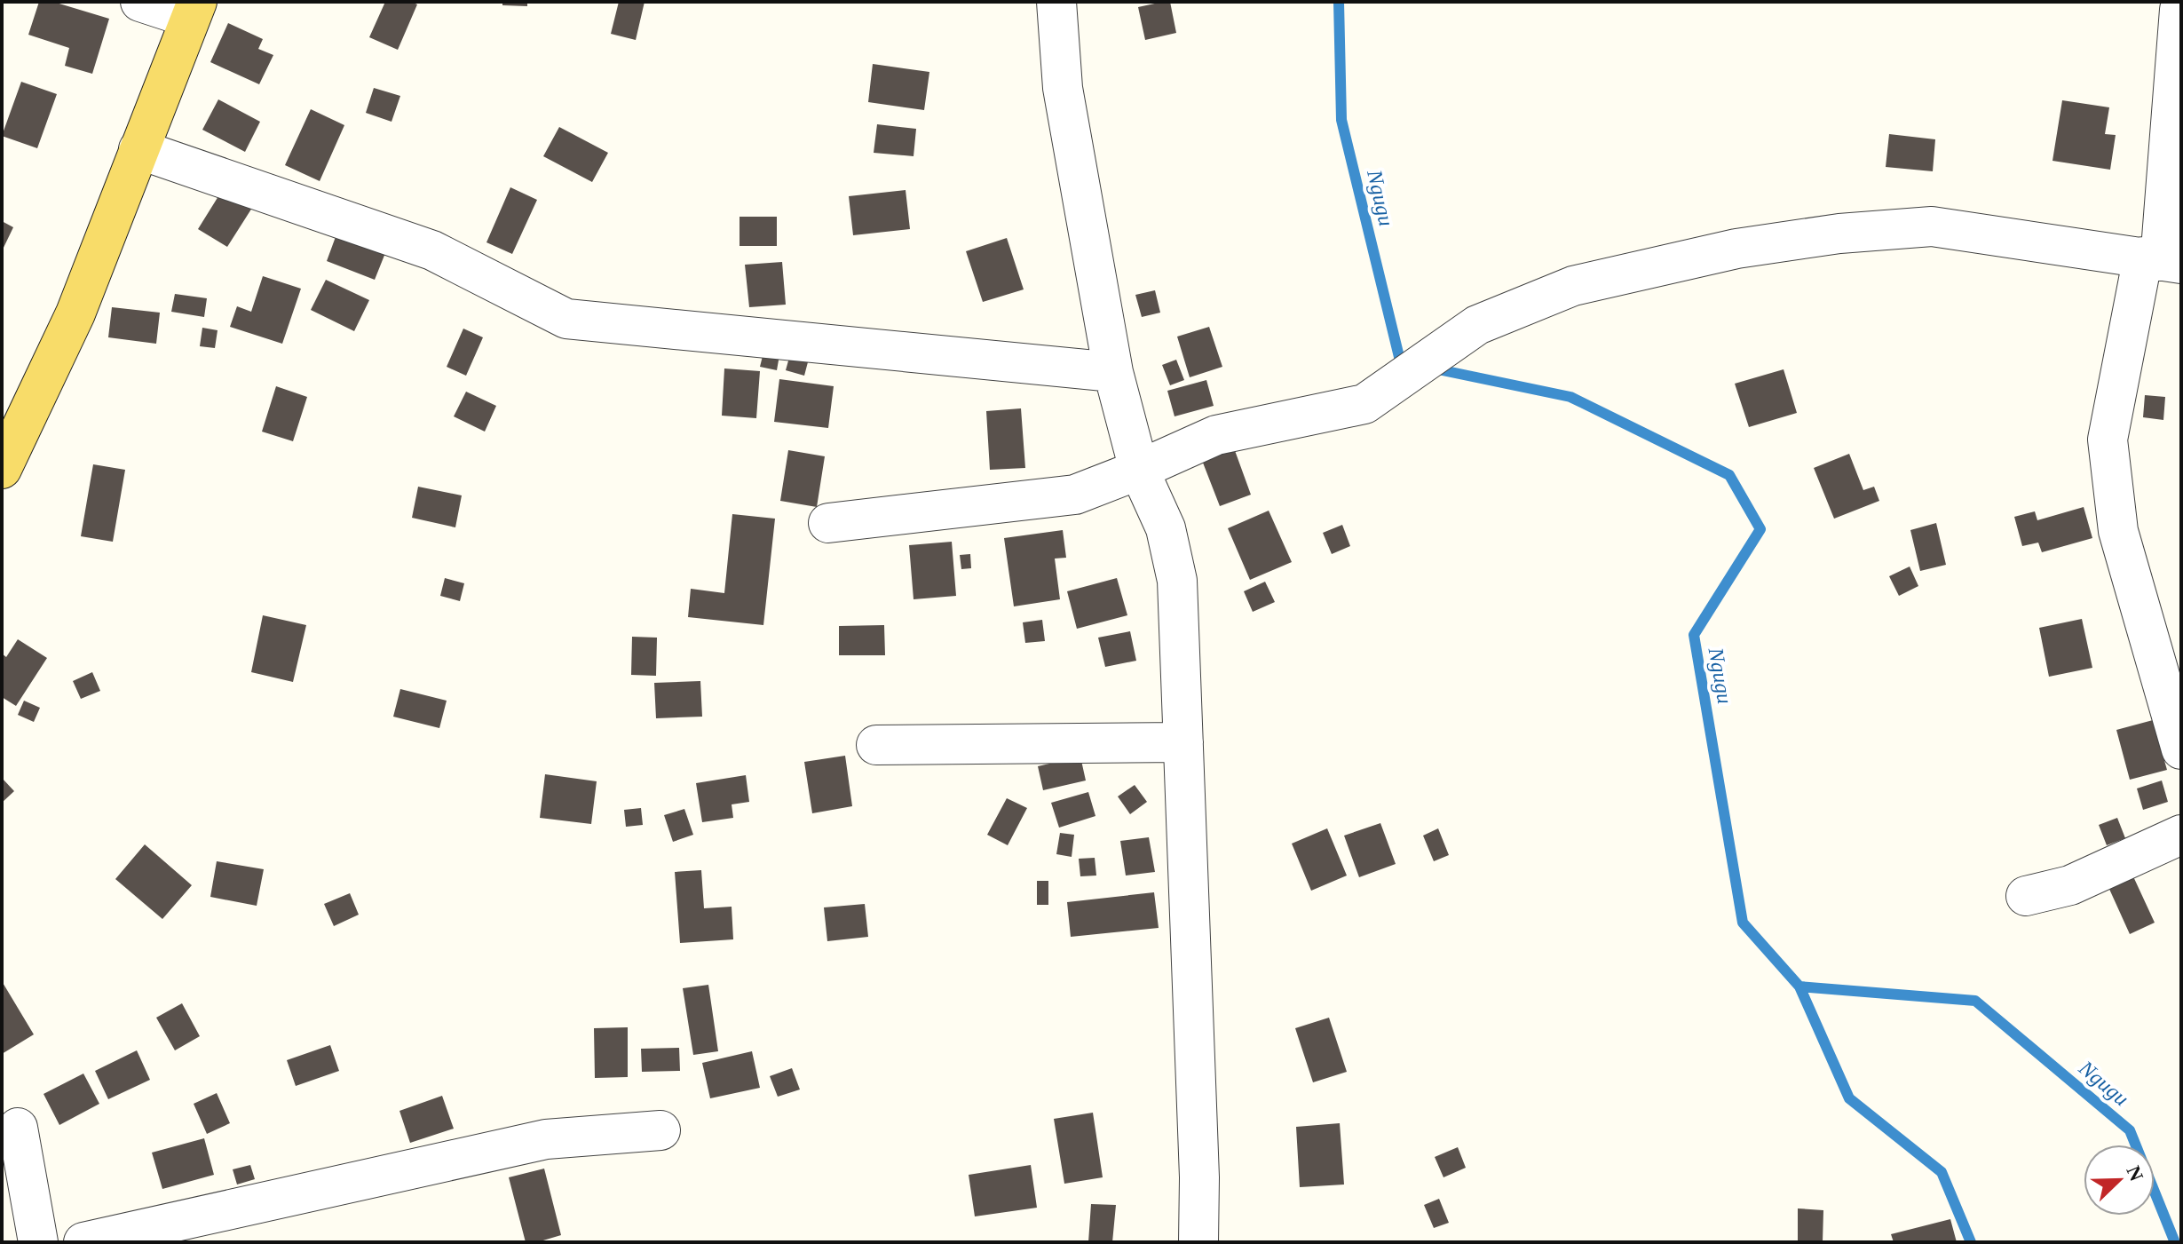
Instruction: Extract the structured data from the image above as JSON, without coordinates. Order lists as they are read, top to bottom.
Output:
{
  "water": ["Ngugu"],
  "north": "top right"
}
